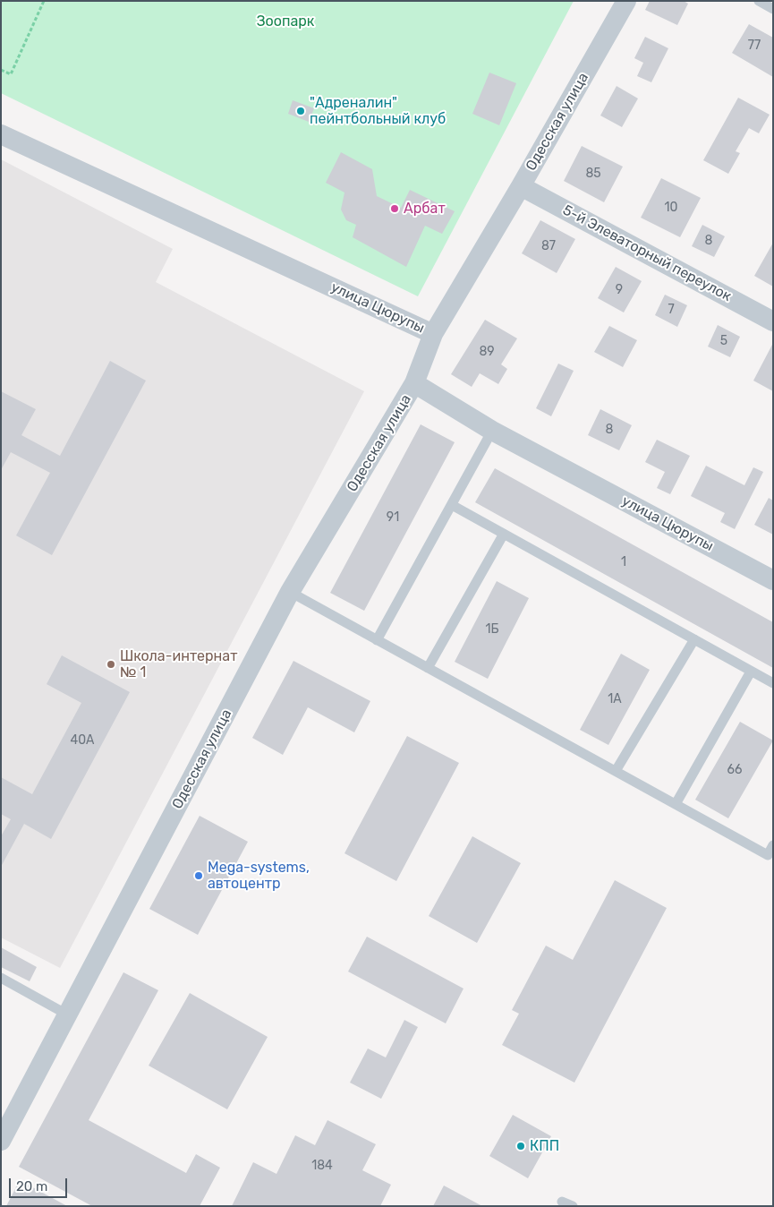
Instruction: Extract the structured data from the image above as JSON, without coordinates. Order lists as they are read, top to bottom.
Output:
{
  "streets": {
    "street": ["Одесская улица", "5-й Элеваторный переулок", "улица Цюрупы"]
  },
  "crossings": [
    ["Одесская улица", "5-й Элеваторный переулок"],
    ["Одесская улица", "улица Цюрупы"]
  ],
  "parks": ["Зоопарк"],
  "places": [
    "\"Адреналин\" пейнтбольный клуб",
    "Арбат",
    "Школа-интернат № 1",
    "Mega-systems, автоцентр",
    "КПП"
  ],
  "house_numbers": [
    "77",
    "85",
    "10",
    "8",
    "87",
    "9",
    "7",
    "5",
    "89",
    "8",
    "91",
    "1",
    "1Б",
    "1А",
    "40А",
    "66",
    "184"
  ],
  "scale_bar": "20 m"
}
